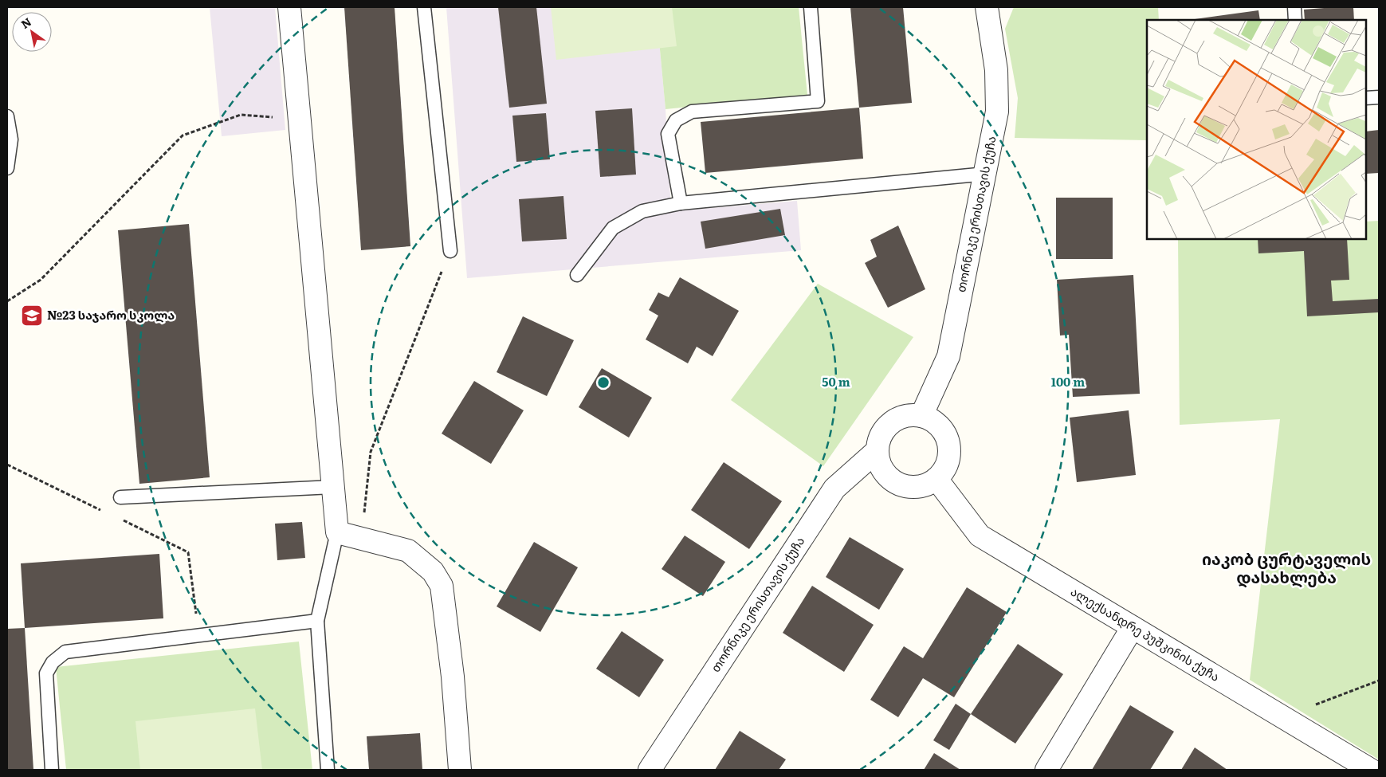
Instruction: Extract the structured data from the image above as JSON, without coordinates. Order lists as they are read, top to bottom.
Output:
{
  "streets": {
    "street": ["თორნიკე ერისთავის ქუჩა", "ალექსანდრე პუშკინის ქუჩა"]
  },
  "crossings": [
    ["თორნიკე ერისთავის ქუჩა", "ალექსანდრე პუშკინის ქუჩა"]
  ],
  "districts": ["იაკობ ცურტაველის დასახლება"],
  "places": {
    "school or university": ["№23 საჯარო სკოლა"]
  },
  "north": "top left",
  "rings": ["50 m", "100 m"]
}
